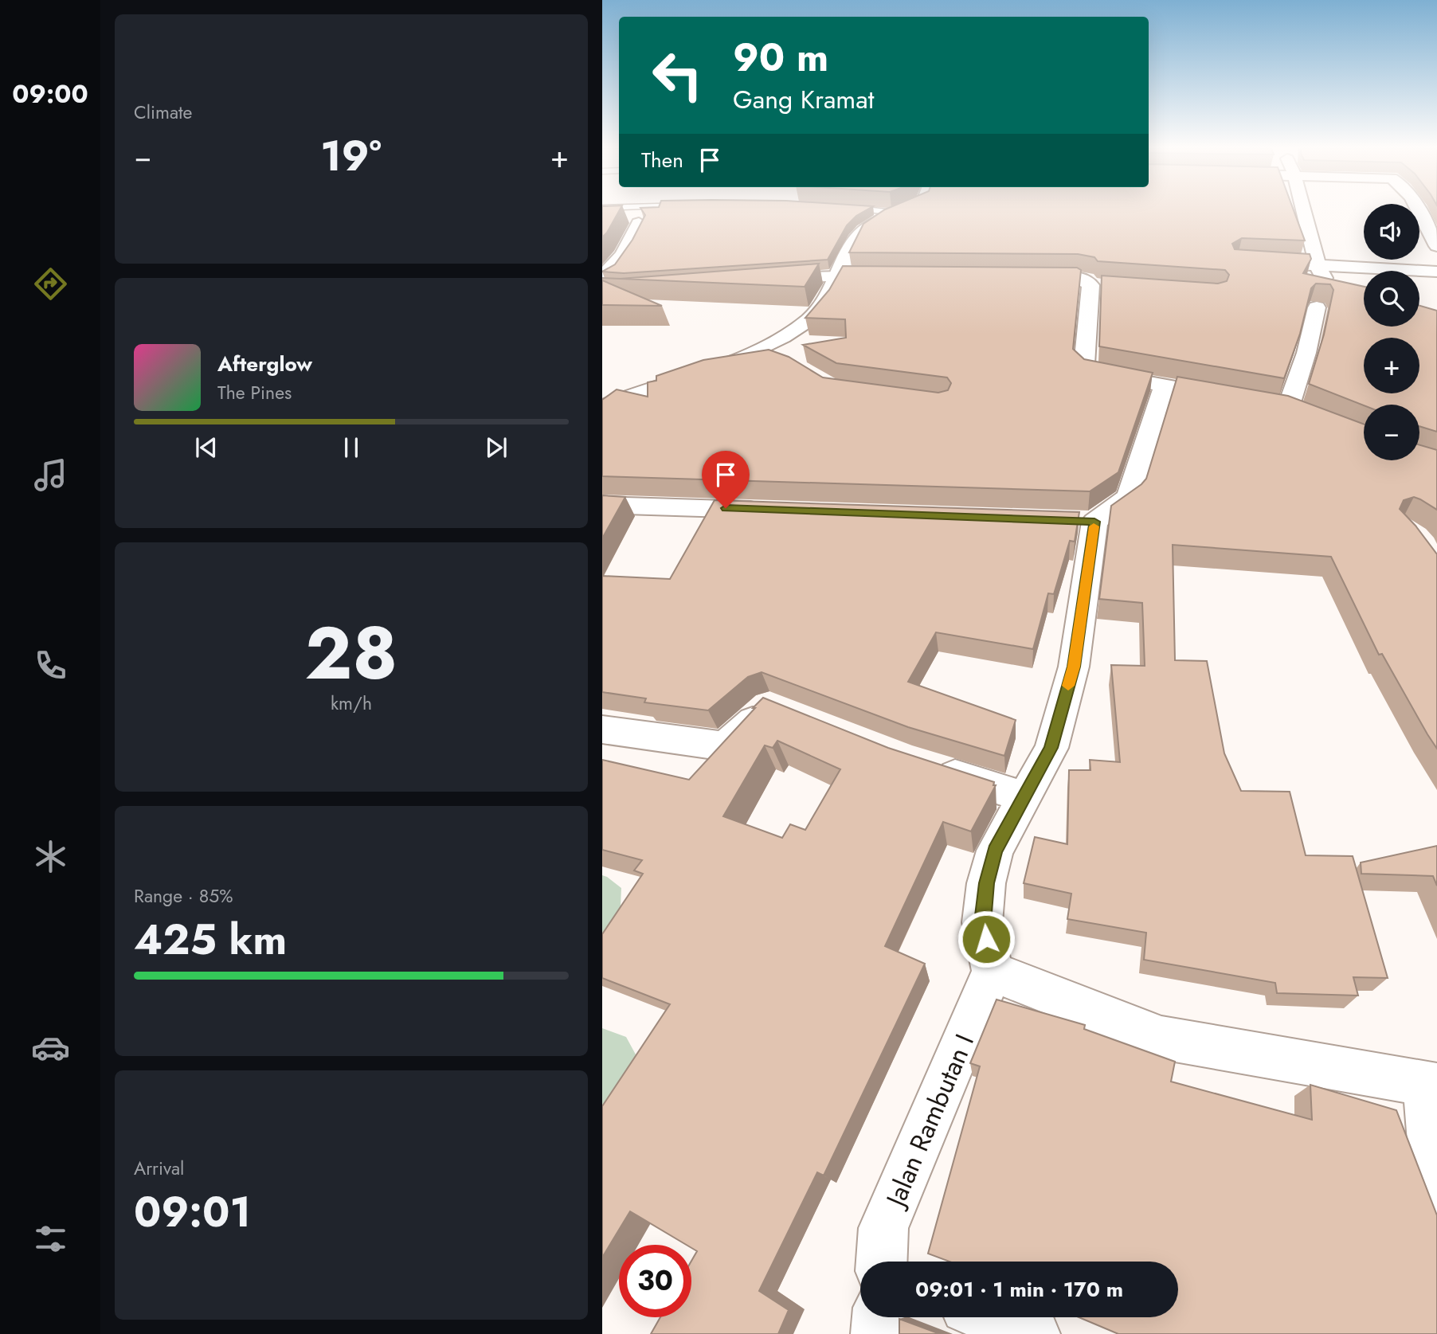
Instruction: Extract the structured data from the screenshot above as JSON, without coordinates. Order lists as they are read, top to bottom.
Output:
{
  "streets": {
    "street": ["Jalan Rambutan I"]
  },
  "page": {
    "tabs": "09:00",
    "tile": [
      "Climate",
      ["28", "km/h"],
      ["Range · 85%", "425 km"],
      ["Arrival", "09:01"]
    ],
    "turn": ["90 m", "Gang Kramat"],
    "heat": ["−", "19°", "+"],
    "then": "Then",
    "map_buttons": ["+", "−"],
    "song": ["Afterglow", "The Pines"],
    "limit": "30",
    "trip": "09:01 · 1 min · 170 m"
  }
}
